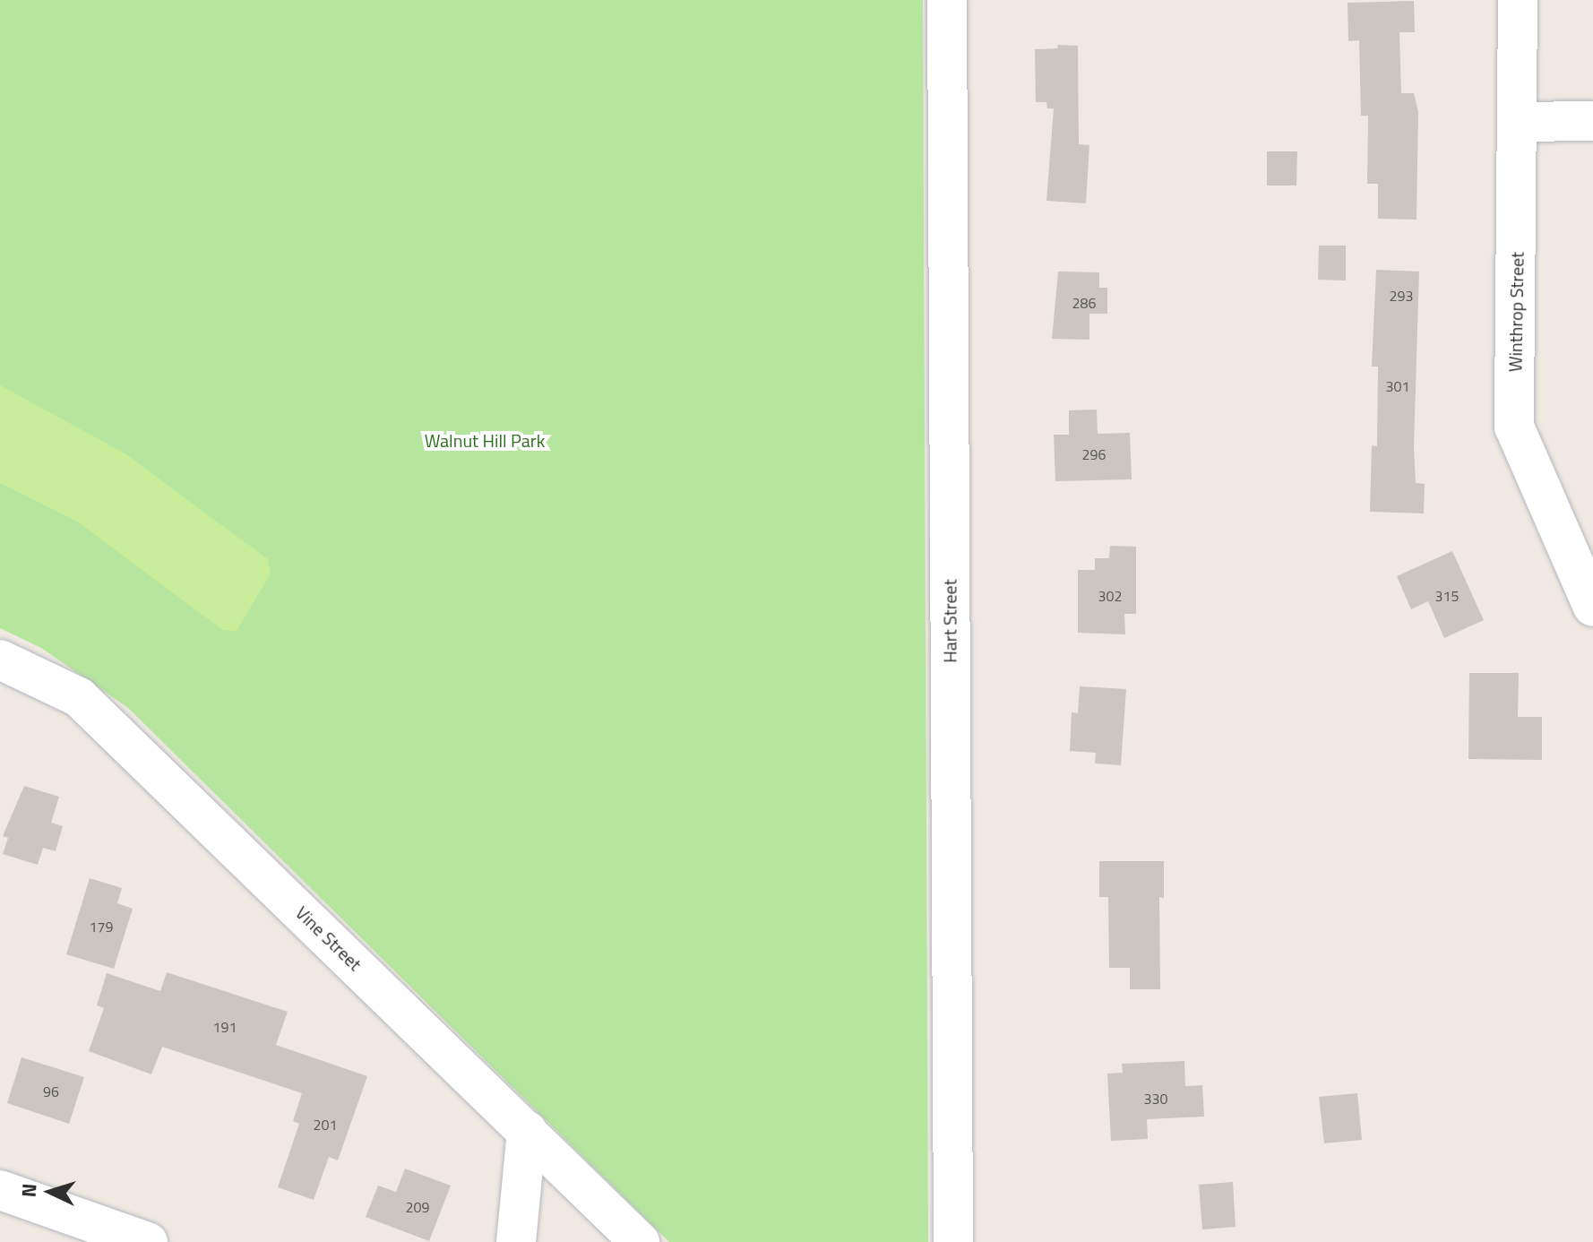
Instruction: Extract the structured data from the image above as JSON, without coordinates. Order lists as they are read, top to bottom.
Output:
{
  "streets": {
    "street": ["Winthrop Street", "Hart Street", "Vine Street"]
  },
  "parks": ["Walnut Hill Park"],
  "house_numbers": [
    "293",
    "286",
    "301",
    "296",
    "302",
    "315",
    "179",
    "191",
    "96",
    "330",
    "201",
    "209"
  ],
  "north": "left"
}
